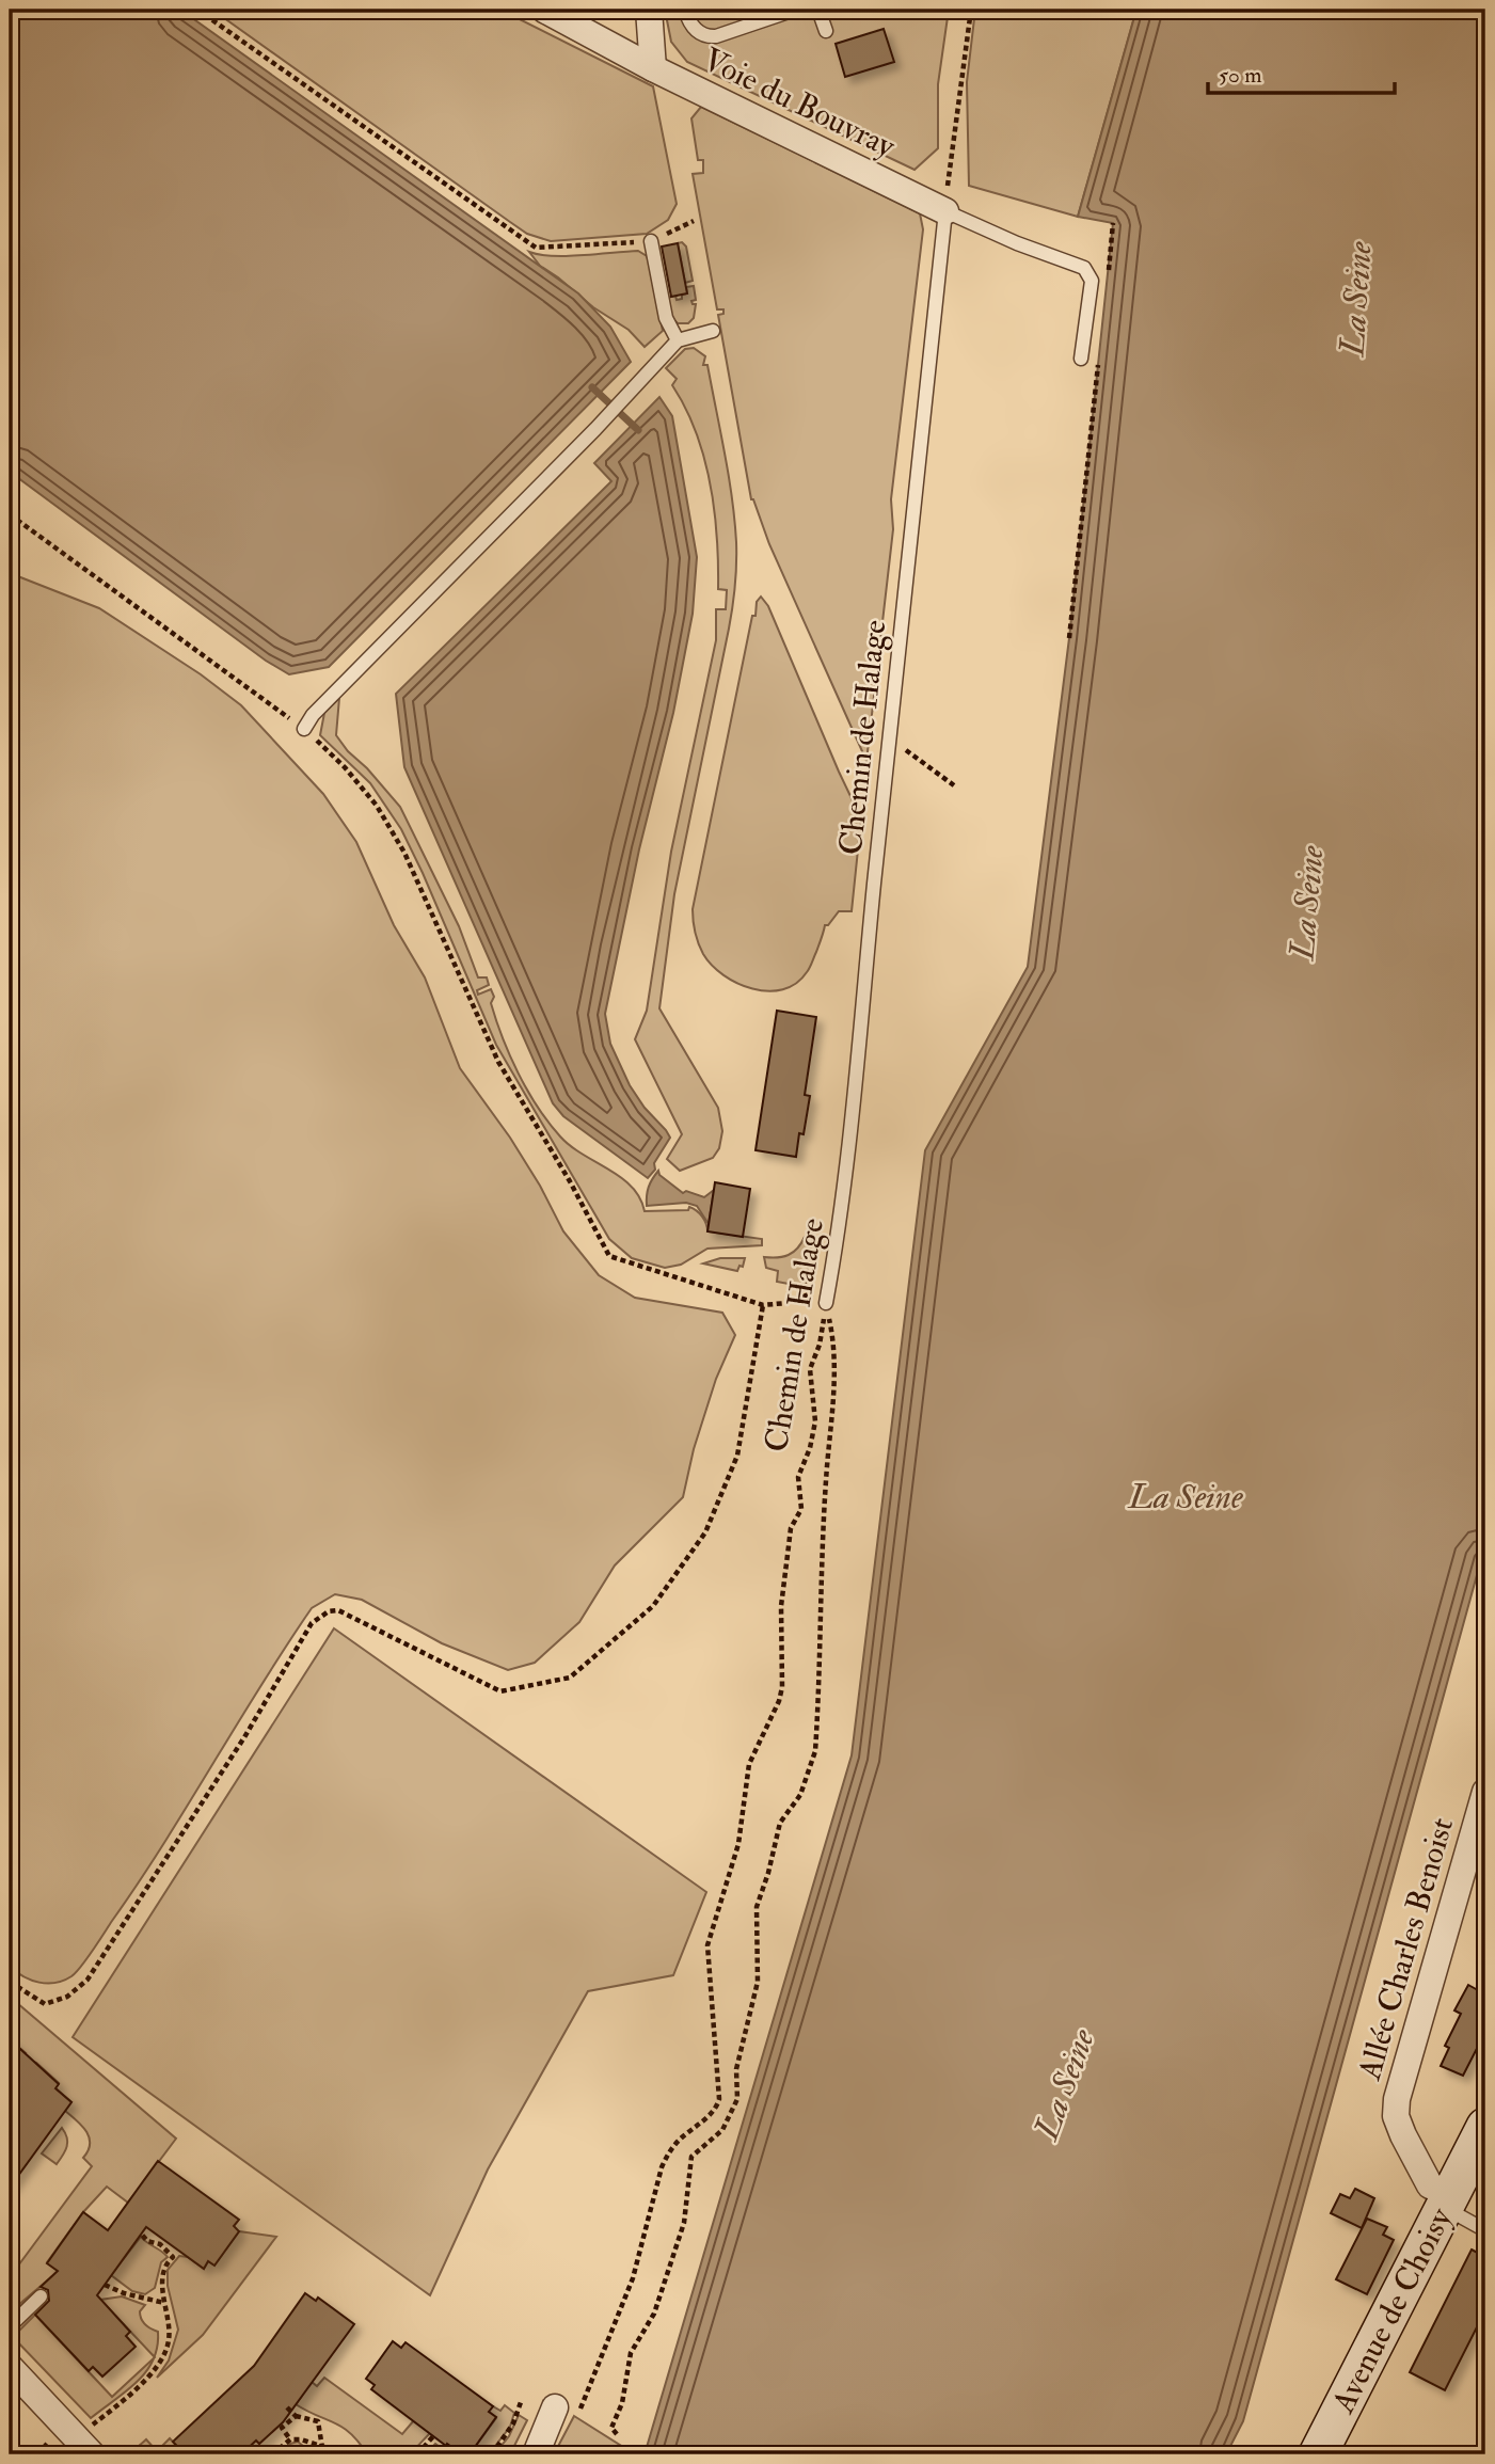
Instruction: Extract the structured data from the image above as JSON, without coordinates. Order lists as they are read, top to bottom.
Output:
{
  "streets": {
    "main road": ["Avenue de Choisy"],
    "street": ["Voie du Bouvray", "Allée Charles Benoist"],
    "lane": ["Chemin de Halage"]
  },
  "crossings": [
    ["Voie du Bouvray", "Chemin de Halage"],
    ["Allée Charles Benoist", "Avenue de Choisy"]
  ],
  "water": ["La Seine"],
  "scale_bar": "50 m"
}
